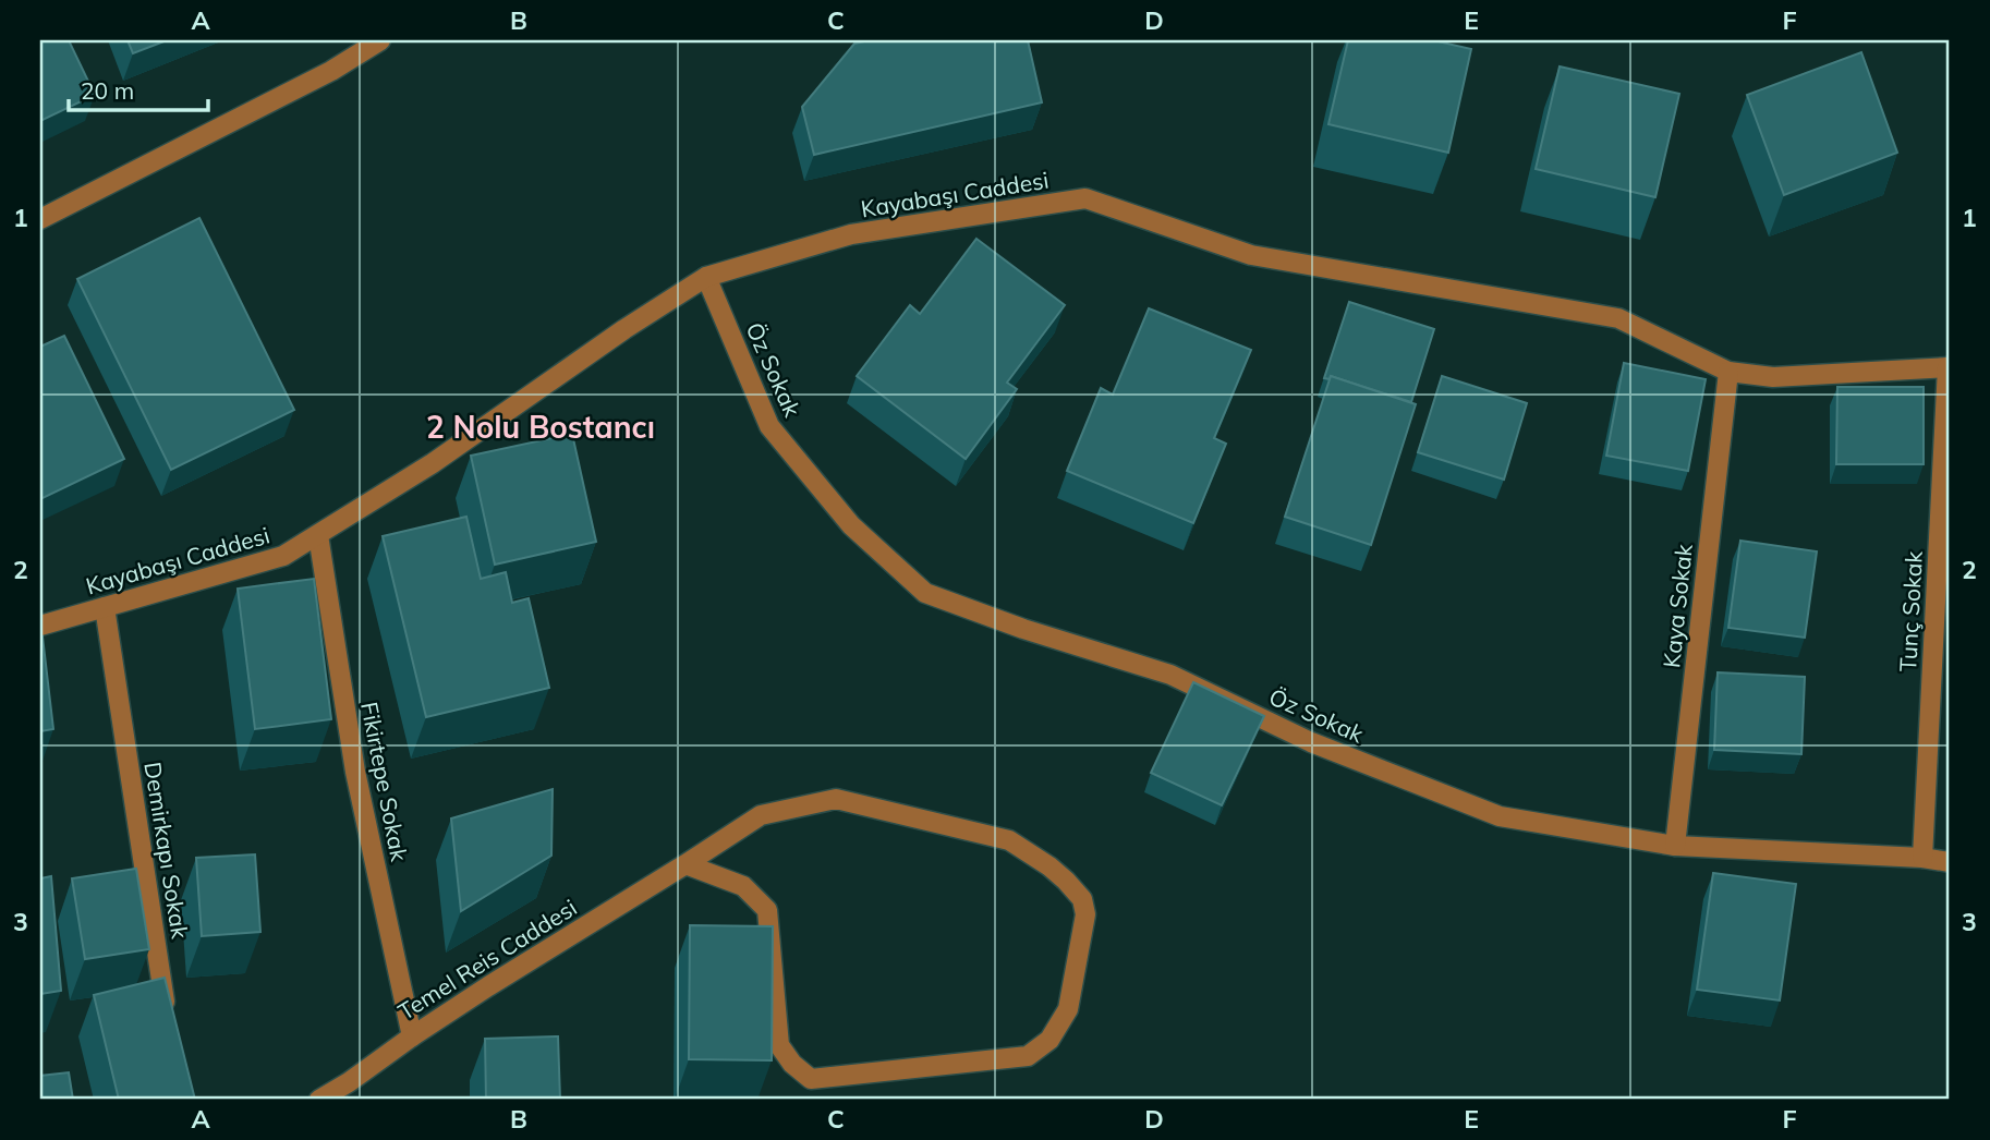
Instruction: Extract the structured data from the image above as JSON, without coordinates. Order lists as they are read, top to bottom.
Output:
{
  "streets": {
    "street": [
      "Kayabaşı Caddesi",
      "Öz Sokak",
      "Kaya Sokak",
      "Tunç Sokak",
      "Fikirtepe Sokak",
      "Demirkapı Sokak",
      "Temel Reis Caddesi"
    ]
  },
  "crossings": [
    ["Kayabaşı Caddesi", "Öz Sokak"],
    ["Kayabaşı Caddesi", "Kaya Sokak"],
    ["Kayabaşı Caddesi", "Tunç Sokak"],
    ["Kayabaşı Caddesi", "Fikirtepe Sokak"],
    ["Kayabaşı Caddesi", "Demirkapı Sokak"],
    ["Öz Sokak", "Kaya Sokak"],
    ["Öz Sokak", "Tunç Sokak"],
    ["Fikirtepe Sokak", "Temel Reis Caddesi"]
  ],
  "districts": ["2 Nolu Bostancı"],
  "scale_bar": "20 m",
  "grid": {
    "columns": [
      "A",
      "B",
      "C",
      "D",
      "E",
      "F"
    ],
    "rows": ["1", "2", "3"]
  }
}
